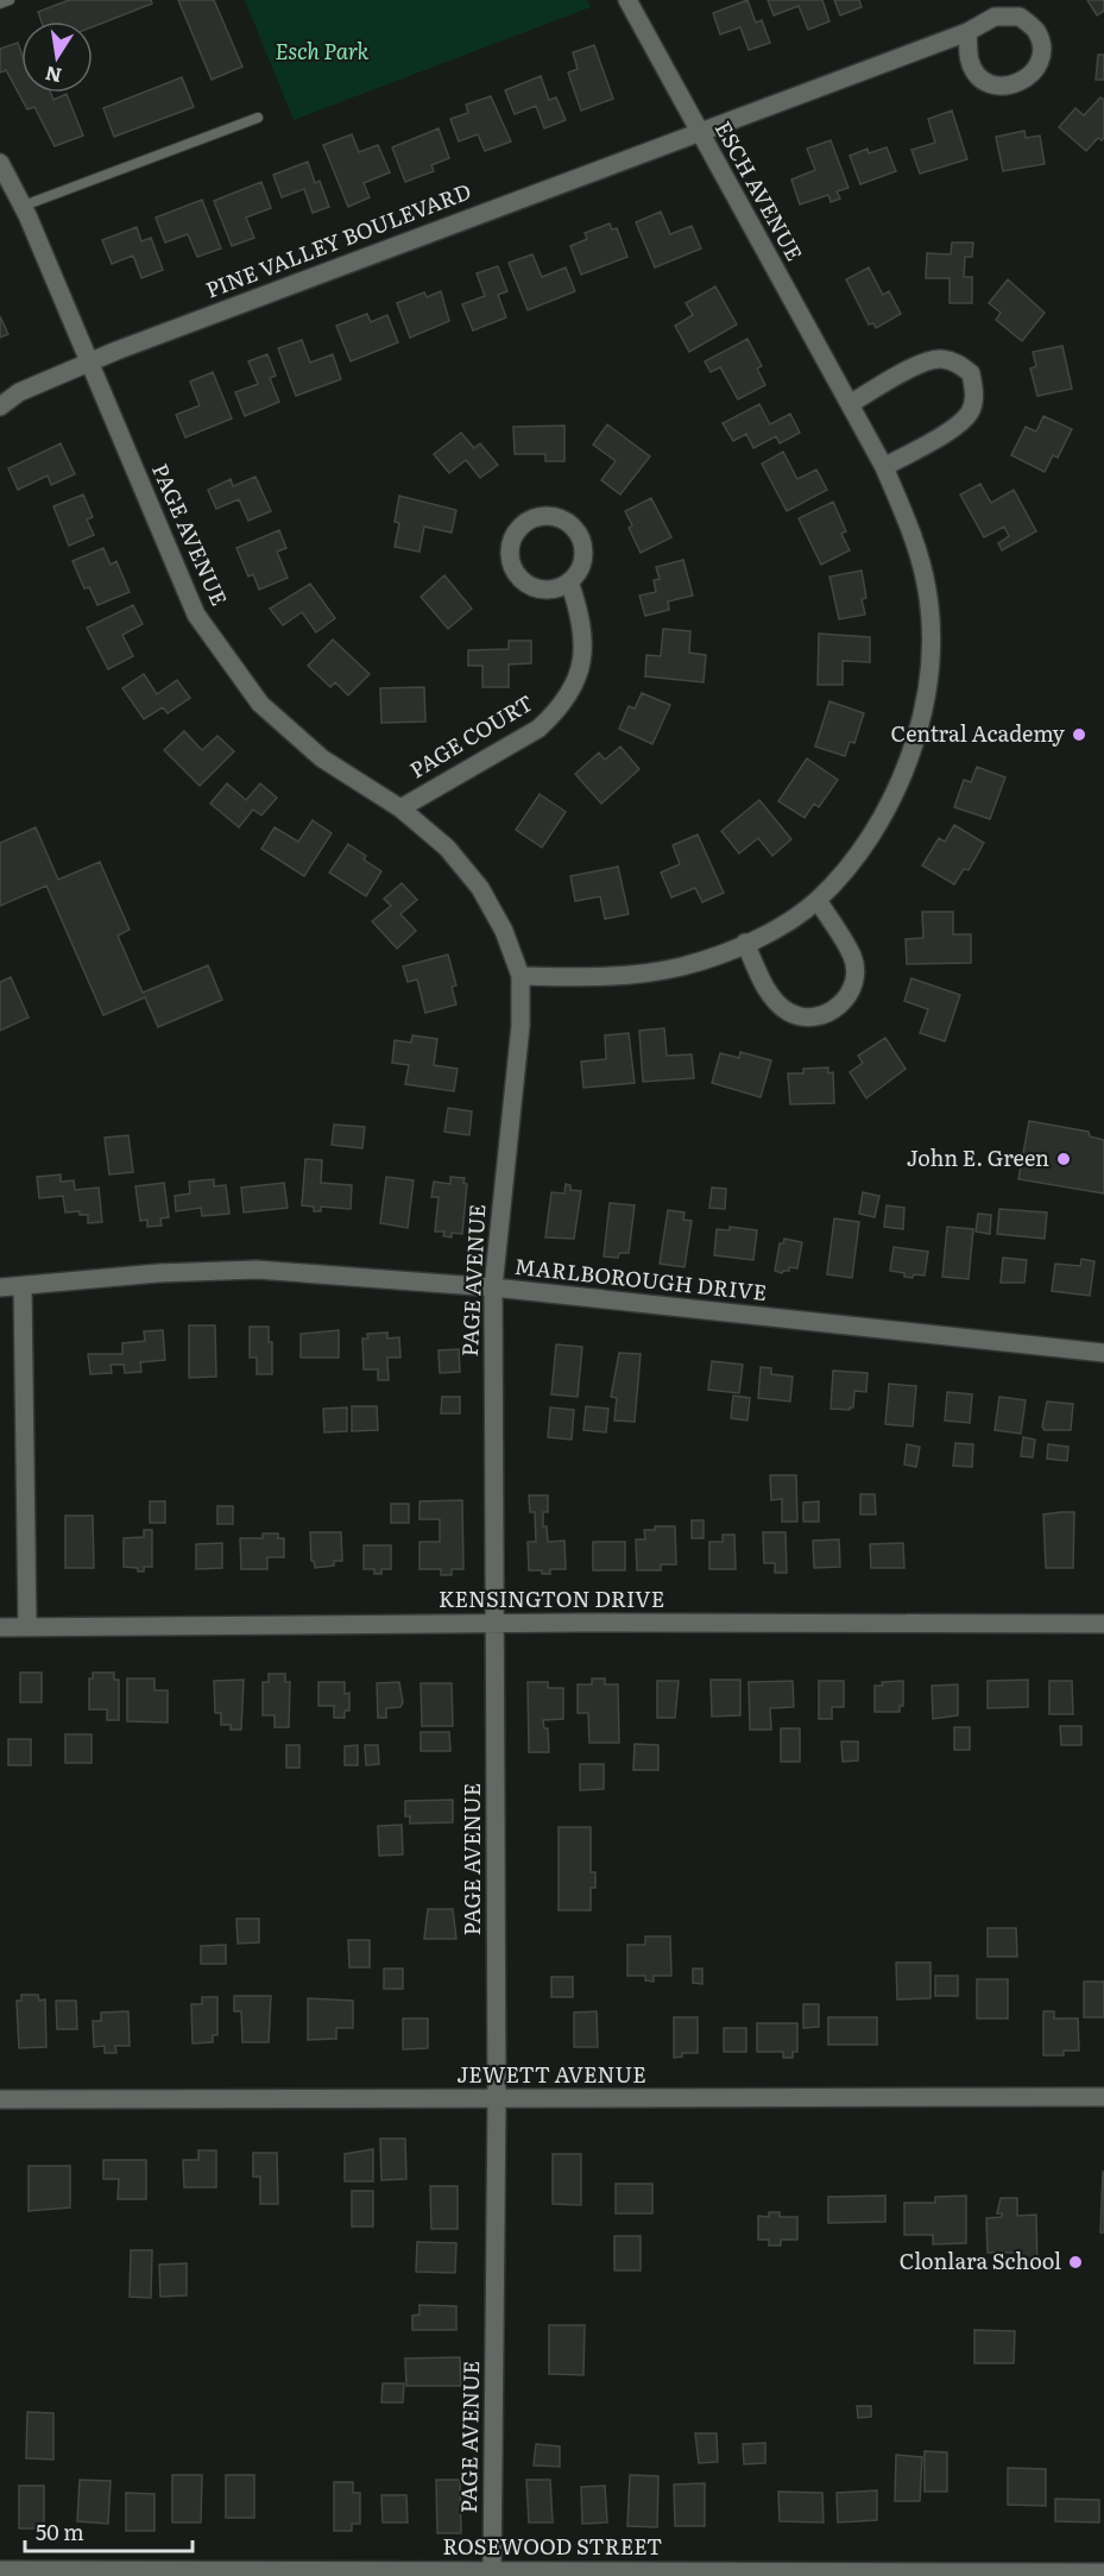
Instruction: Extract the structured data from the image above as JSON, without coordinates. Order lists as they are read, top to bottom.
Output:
{
  "streets": {
    "street": [
      "ESCH AVENUE",
      "PINE VALLEY BOULEVARD",
      "PAGE AVENUE",
      "PAGE COURT",
      "MARLBOROUGH DRIVE",
      "KENSINGTON DRIVE",
      "JEWETT AVENUE",
      "ROSEWOOD STREET"
    ]
  },
  "crossings": [
    ["ESCH AVENUE", "PINE VALLEY BOULEVARD"],
    ["ESCH AVENUE", "PAGE AVENUE"],
    ["PINE VALLEY BOULEVARD", "PAGE AVENUE"],
    ["PAGE AVENUE", "PAGE COURT"],
    ["PAGE AVENUE", "MARLBOROUGH DRIVE"],
    ["PAGE AVENUE", "KENSINGTON DRIVE"],
    ["PAGE AVENUE", "JEWETT AVENUE"],
    ["PAGE AVENUE", "ROSEWOOD STREET"]
  ],
  "parks": ["Esch Park"],
  "places": ["Central Academy", "John E. Green", "Clonlara School"],
  "scale_bar": "50 m",
  "north": "bottom"
}
